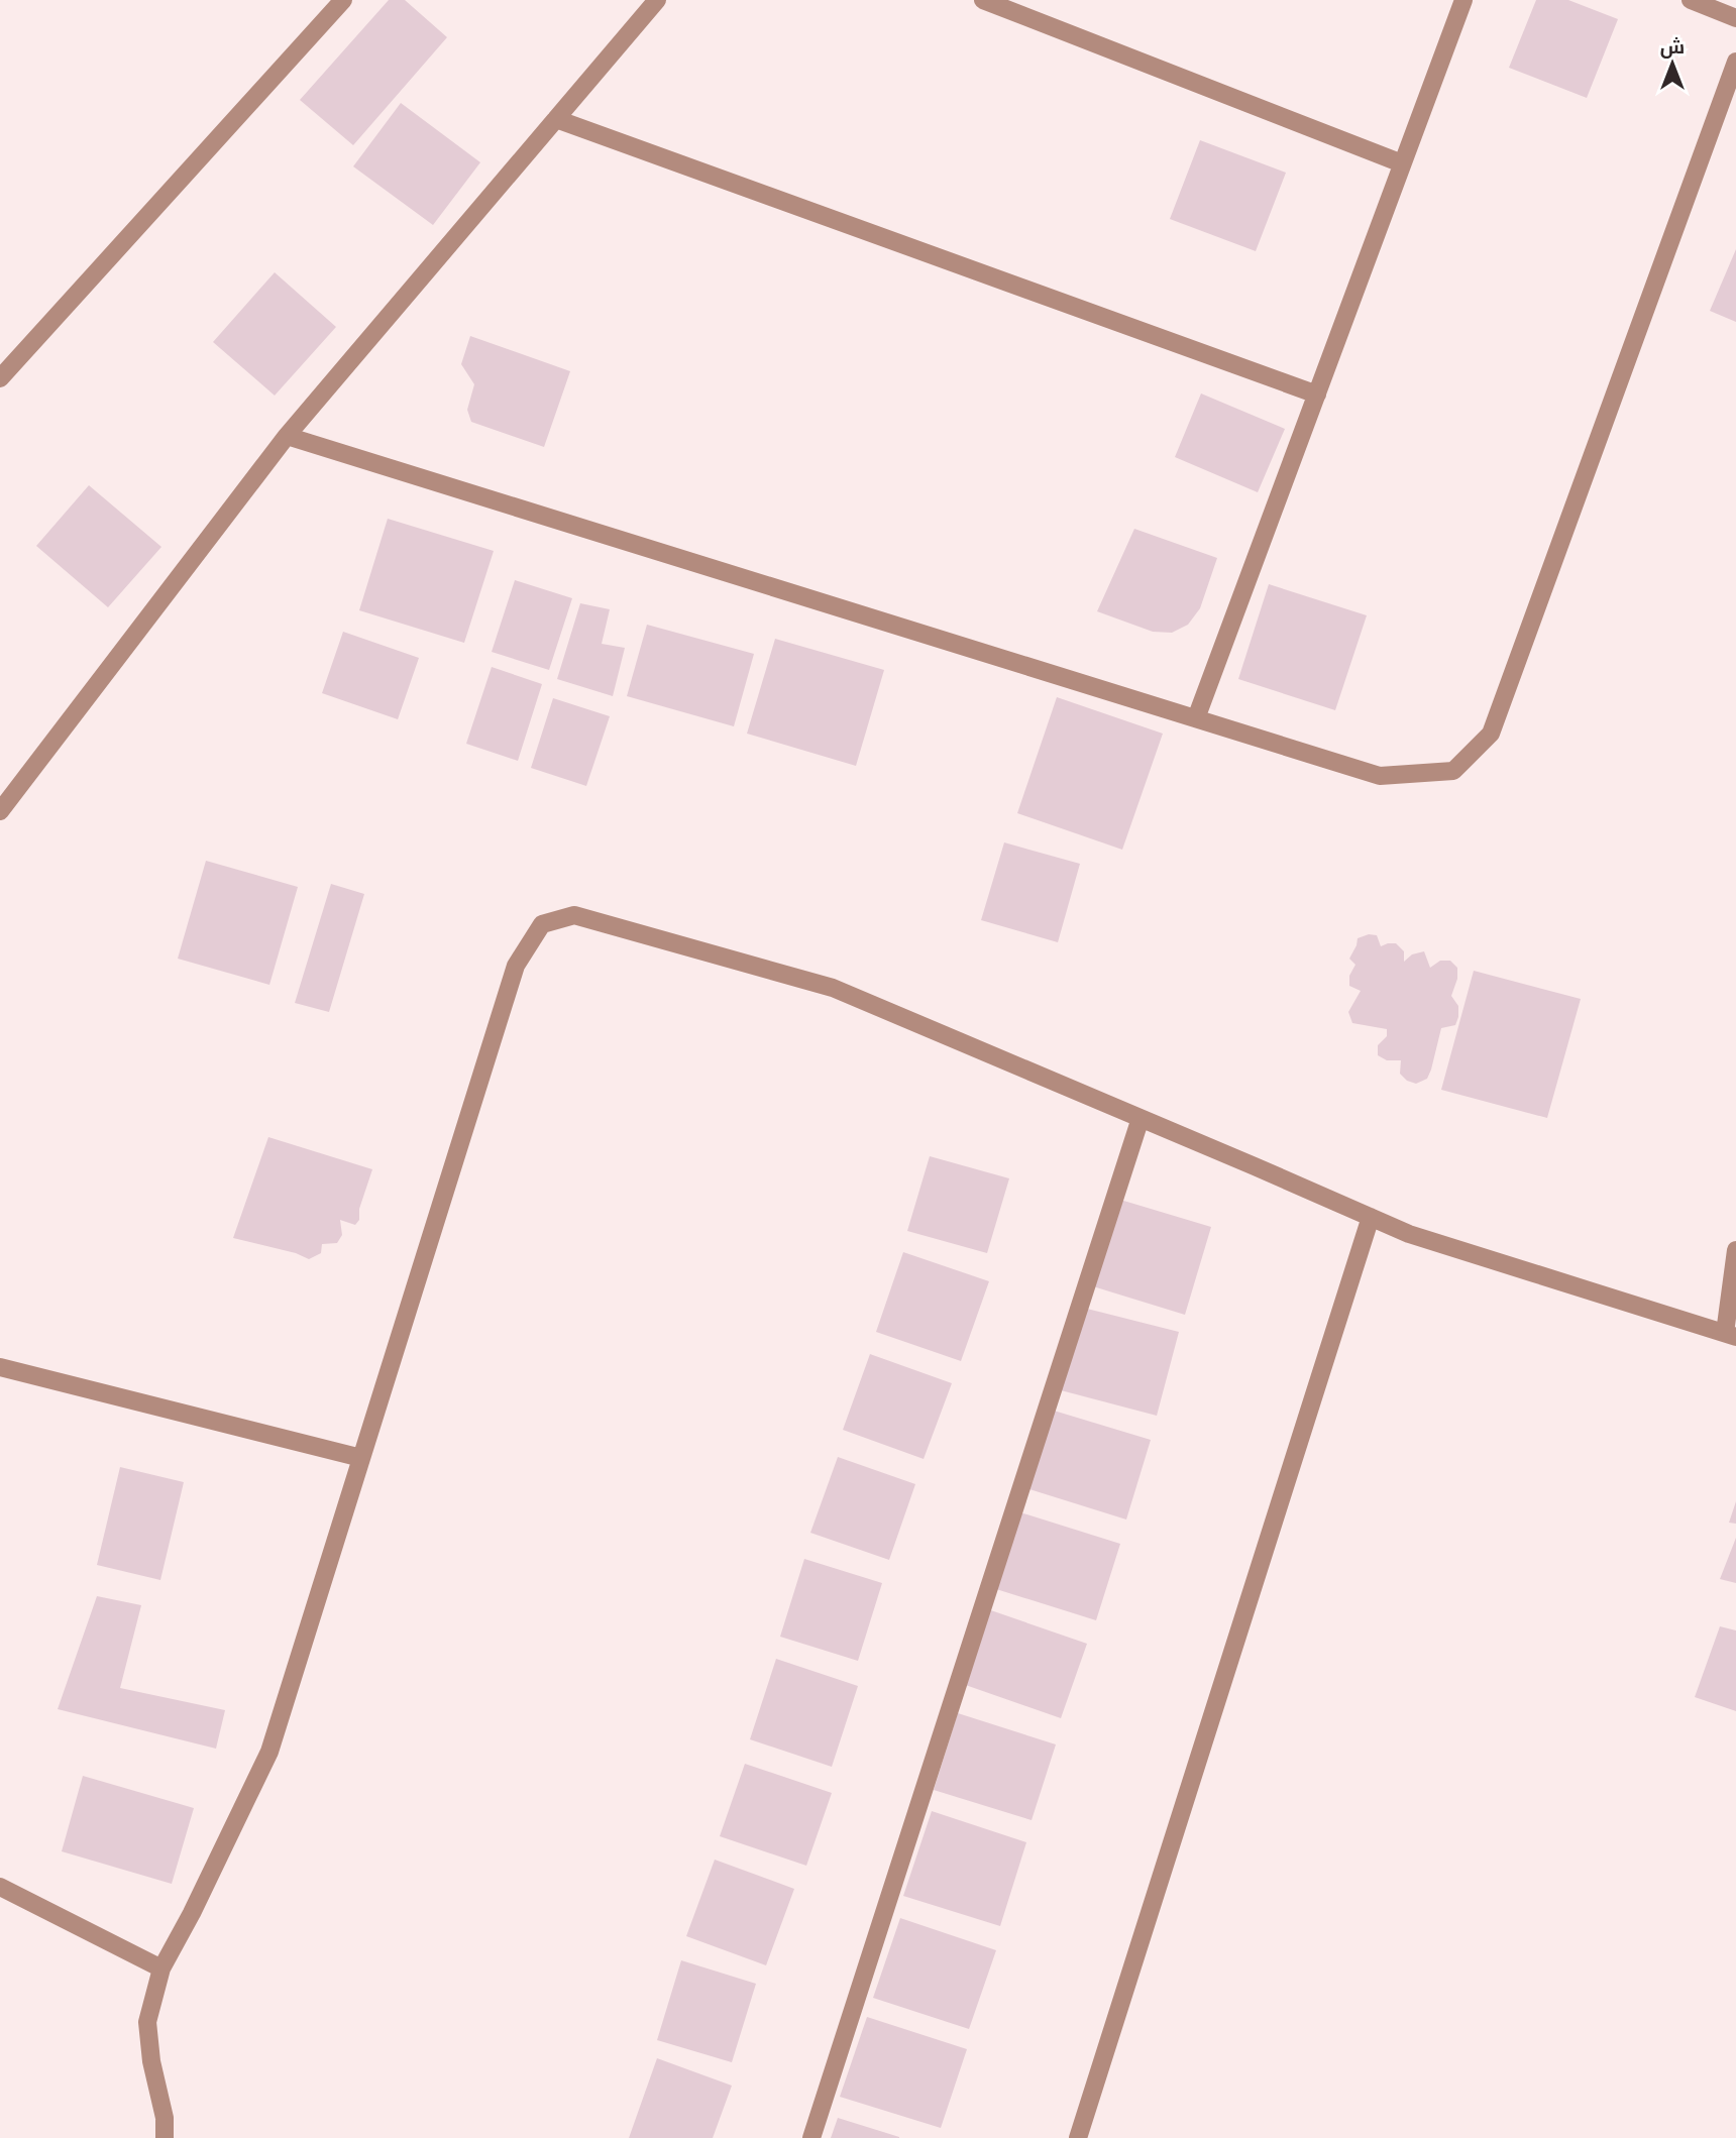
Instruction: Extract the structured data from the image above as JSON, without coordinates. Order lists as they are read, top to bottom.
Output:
{
  "north": "top"
}
